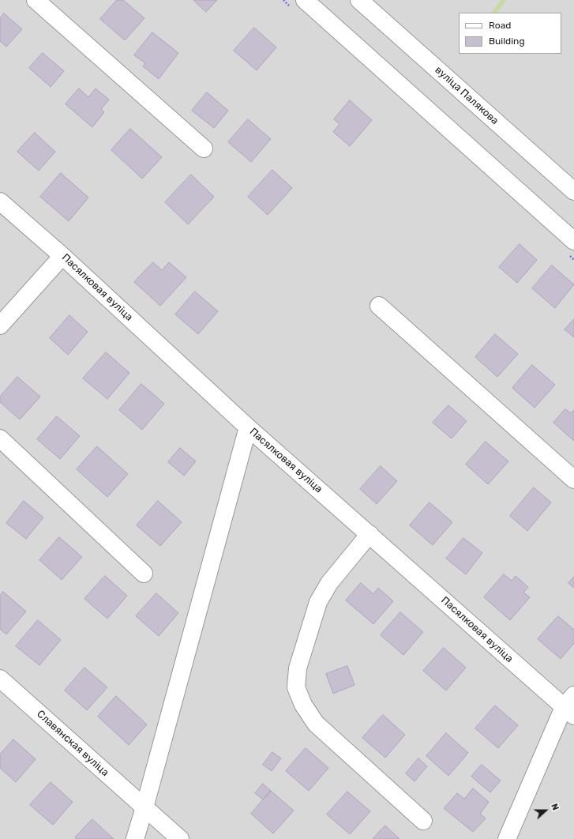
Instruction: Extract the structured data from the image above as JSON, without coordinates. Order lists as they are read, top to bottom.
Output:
{
  "streets": {
    "street": ["вуліца Палякова", "Пасялковая вуліца", "Славянская вуліца"]
  },
  "legend": ["Road", "Building"],
  "north": "right"
}
